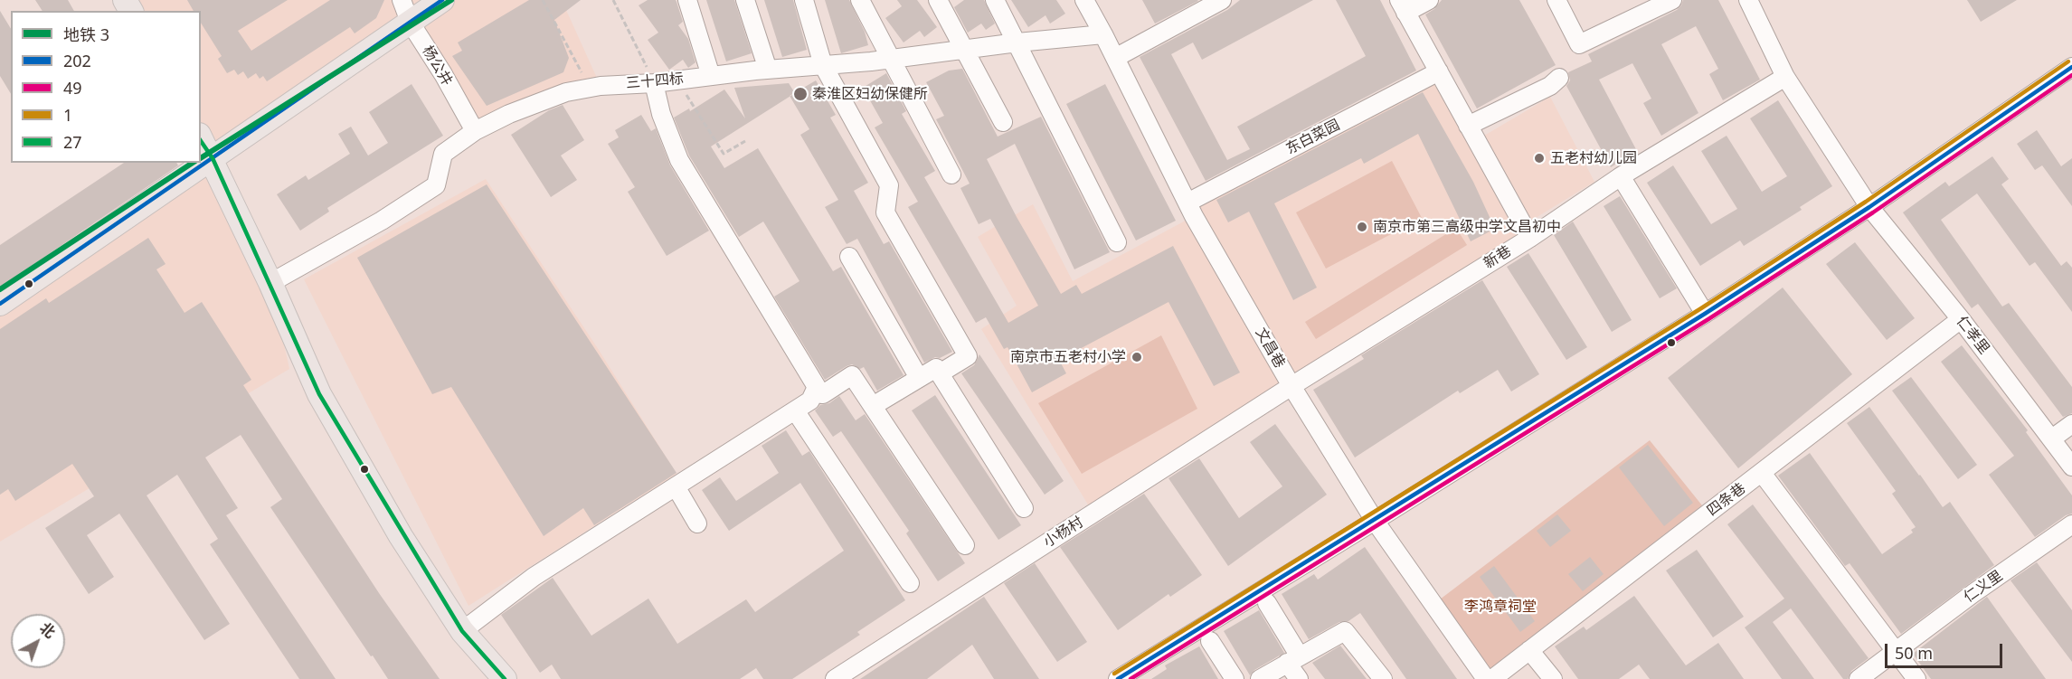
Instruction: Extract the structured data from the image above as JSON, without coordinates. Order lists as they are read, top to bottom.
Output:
{
  "streets": {
    "street": [
      "杨公井",
      "三十四标",
      "东白菜园",
      "新巷",
      "仁孝里",
      "文昌巷",
      "四条巷",
      "小杨村",
      "仁义里"
    ]
  },
  "crossings": [
    ["杨公井", "三十四标"],
    ["三十四标", "文昌巷"],
    ["东白菜园", "文昌巷"],
    ["新巷", "仁孝里"],
    ["新巷", "文昌巷"],
    ["新巷", "小杨村"],
    ["仁孝里", "四条巷"],
    ["文昌巷", "小杨村"]
  ],
  "parks": ["李鸿章祠堂"],
  "places": [
    "秦淮区妇幼保健所",
    "五老村幼儿园",
    "南京市第三高级中学文昌初中",
    "南京市五老村小学"
  ],
  "lines": [
    "metro line 3",
    "transit line 202",
    "transit line 1",
    "transit line 49",
    "transit line 27"
  ],
  "legend": [
    "地铁 3",
    "202",
    "49",
    "1",
    "27"
  ],
  "scale_bar": "50 m",
  "north": "top right"
}
